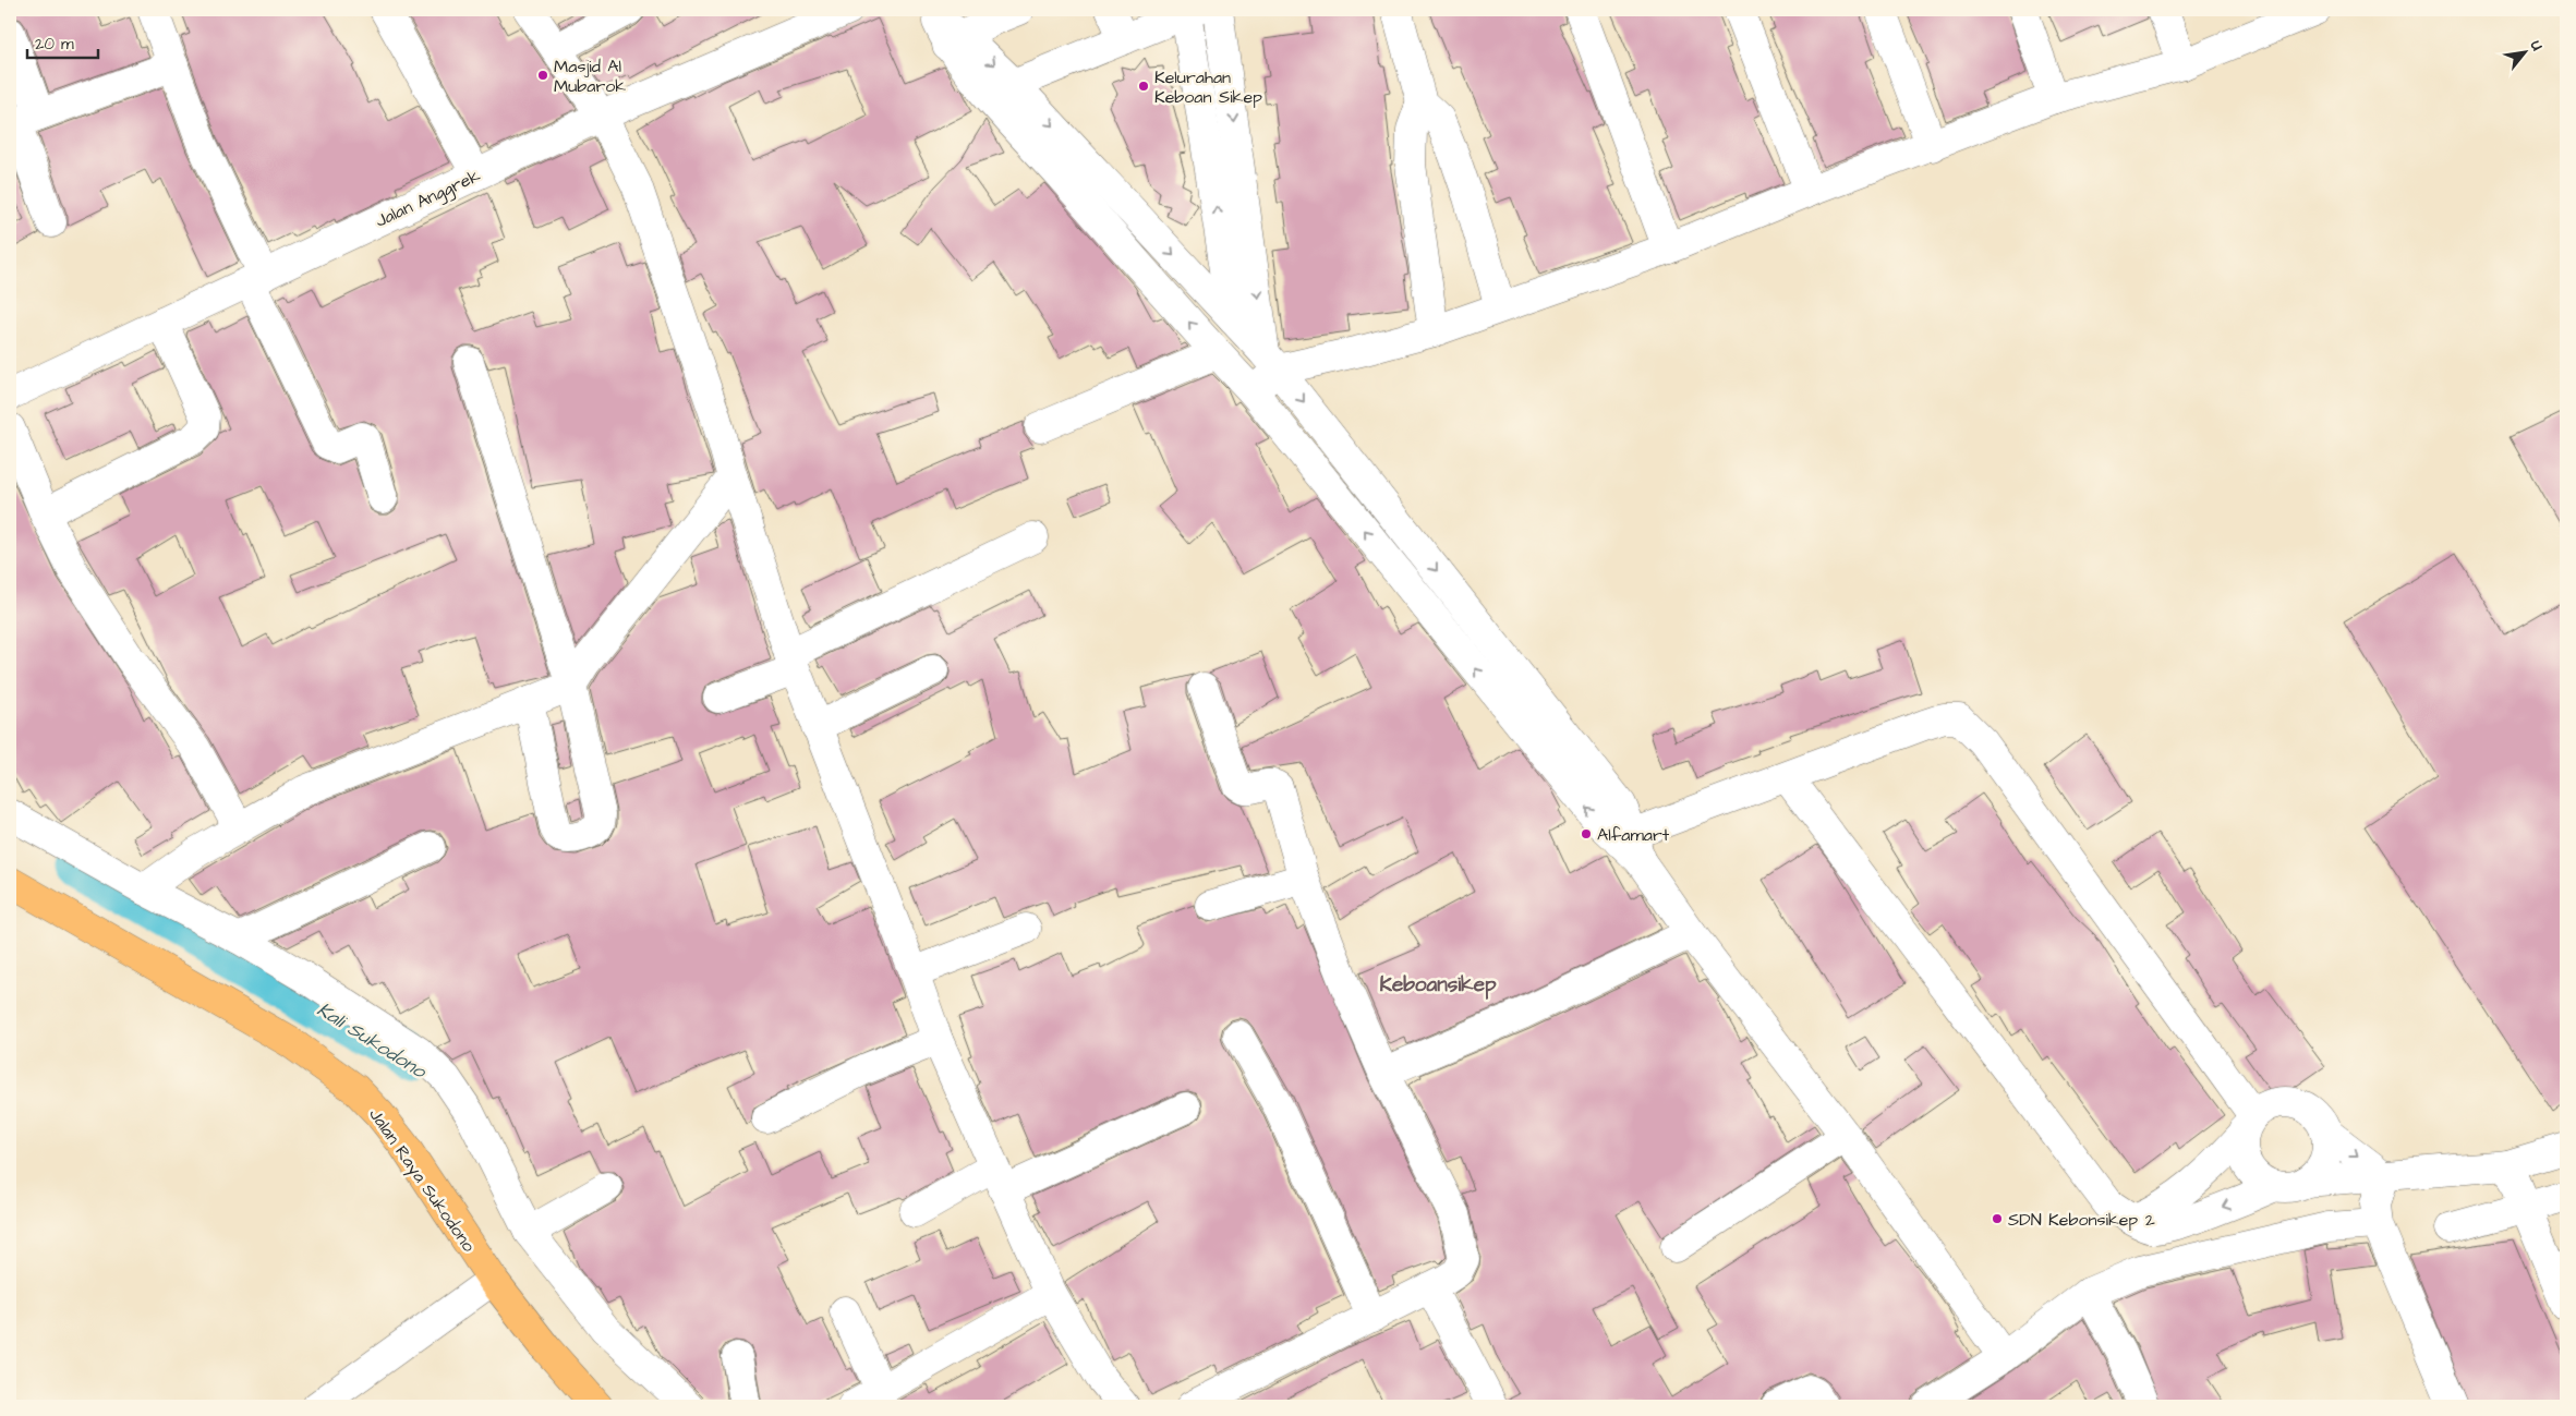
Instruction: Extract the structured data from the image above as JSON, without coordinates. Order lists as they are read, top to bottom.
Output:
{
  "streets": {
    "main road": ["Jalan Raya Sukodono"],
    "street": ["Jalan Anggrek"]
  },
  "districts": ["Keboansikep"],
  "water": ["Kali Sukodono"],
  "places": [
    "Masjid Al Mubarok",
    "Kelurahan Keboan Sikep",
    "Alfamart",
    "SDN Kebonsikep 2"
  ],
  "scale_bar": "20 m",
  "north": "top right"
}
